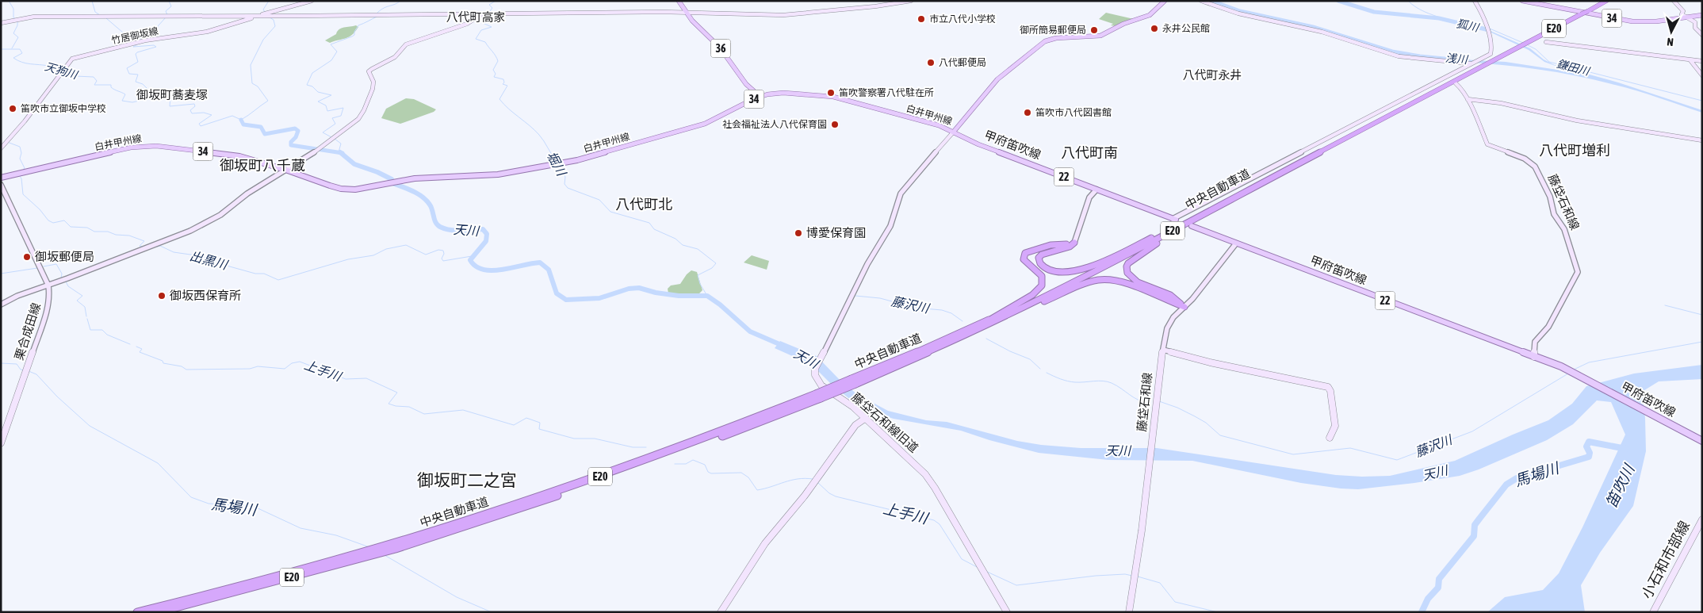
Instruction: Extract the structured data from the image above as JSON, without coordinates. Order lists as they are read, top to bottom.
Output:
{
  "streets": {
    "highway": ["E20", "中央自動車道"],
    "main road": [
      "34",
      "36",
      "白井甲州線",
      "甲府笛吹線",
      "22"
    ],
    "street": [
      "竹居御坂線",
      "藤垈石和線",
      "栗合成田線",
      "藤垈石和線旧道",
      "小石和市部線"
    ]
  },
  "crossings": [
    ["36", "白井甲州線"],
    ["白井甲州線", "甲府笛吹線"],
    ["白井甲州線", "藤垈石和線旧道"],
    ["甲府笛吹線", "中央自動車道"],
    ["甲府笛吹線", "藤垈石和線"],
    ["甲府笛吹線", "藤垈石和線旧道"]
  ],
  "districts": [
    "八代町高家",
    "八代町永井",
    "御坂町蕎麦塚",
    "八代町増利",
    "八代町南",
    "御坂町八千蔵",
    "八代町北",
    "御坂町二之宮"
  ],
  "water": [
    "狐川",
    "浅川",
    "鎌田川",
    "天狗川",
    "堀川",
    "天川",
    "出黒川",
    "藤沢川",
    "上手川",
    "馬場川",
    "笛吹川"
  ],
  "places": [
    "市立八代小学校",
    "永井公民館",
    "御所簡易郵便局",
    "八代郵便局",
    "笛吹警察署八代駐在所",
    "笛吹市立御坂中学校",
    "笛吹市八代図書館",
    "社会福祉法人八代保育園",
    "博愛保育園",
    "御坂郵便局",
    "御坂西保育所"
  ],
  "north": "bottom"
}
